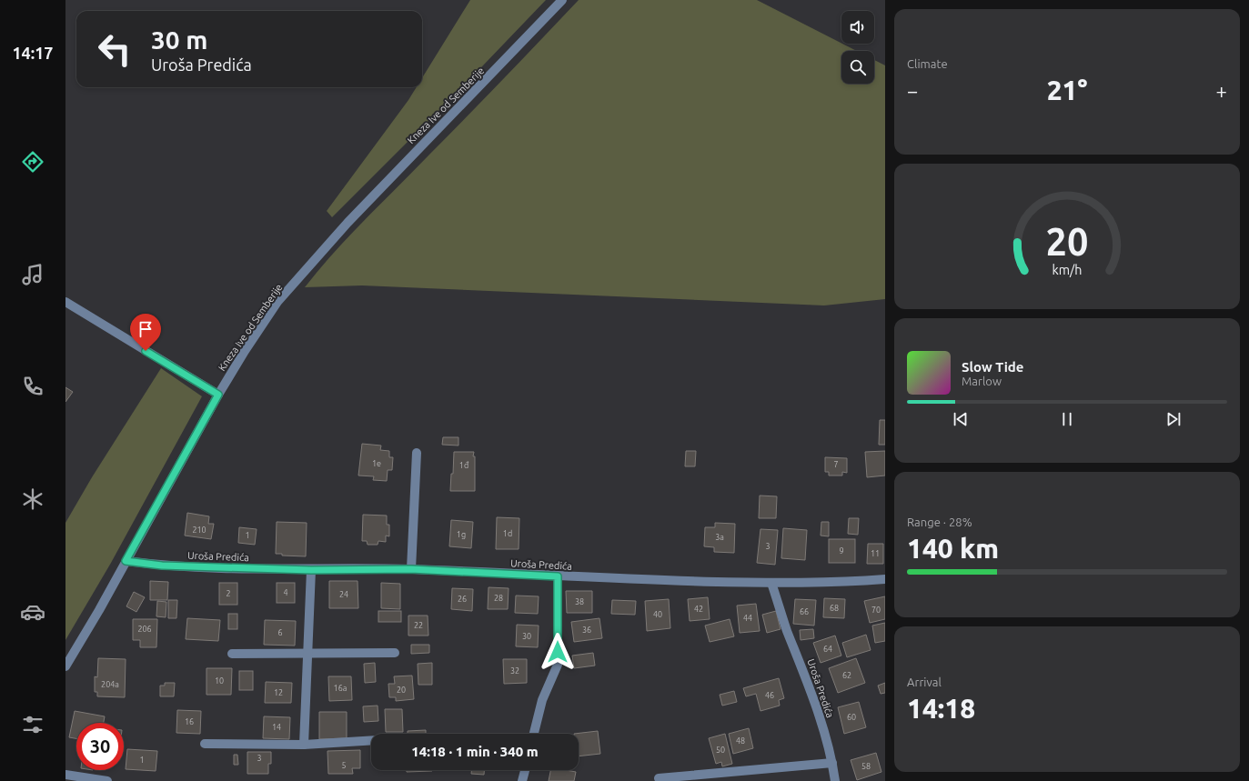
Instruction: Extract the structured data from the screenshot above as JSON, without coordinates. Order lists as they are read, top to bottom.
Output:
{
  "streets": {
    "street": ["Kneza Ive od Semberije", "Uroša Predića"]
  },
  "crossings": [
    ["Kneza Ive od Semberije", "Uroša Predića"]
  ],
  "house_numbers": [
    "1e",
    "7",
    "1đ",
    "210",
    "1d",
    "1g",
    "1",
    "3a",
    "3",
    "9",
    "11",
    "4",
    "2",
    "24",
    "28",
    "26",
    "38",
    "68",
    "42",
    "70",
    "66",
    "40",
    "44",
    "22",
    "206",
    "36",
    "6",
    "30",
    "64",
    "32",
    "62",
    "10",
    "204a",
    "16a",
    "20",
    "12",
    "46",
    "60",
    "16",
    "14",
    "48",
    "50",
    "3",
    "1",
    "5",
    "58"
  ],
  "page": {
    "tabs": "14:17",
    "tile": [
      "Climate",
      ["Range · 28%", "140 km"],
      ["Arrival", "14:18"]
    ],
    "turn": ["30 m", "Uroša Predića"],
    "heat": ["−", "21°", "+"],
    "song": ["Slow Tide", "Marlow"],
    "limit": "30",
    "trip": "14:18 · 1 min · 340 m",
    "gauge": ["20", "km/h"]
  }
}
